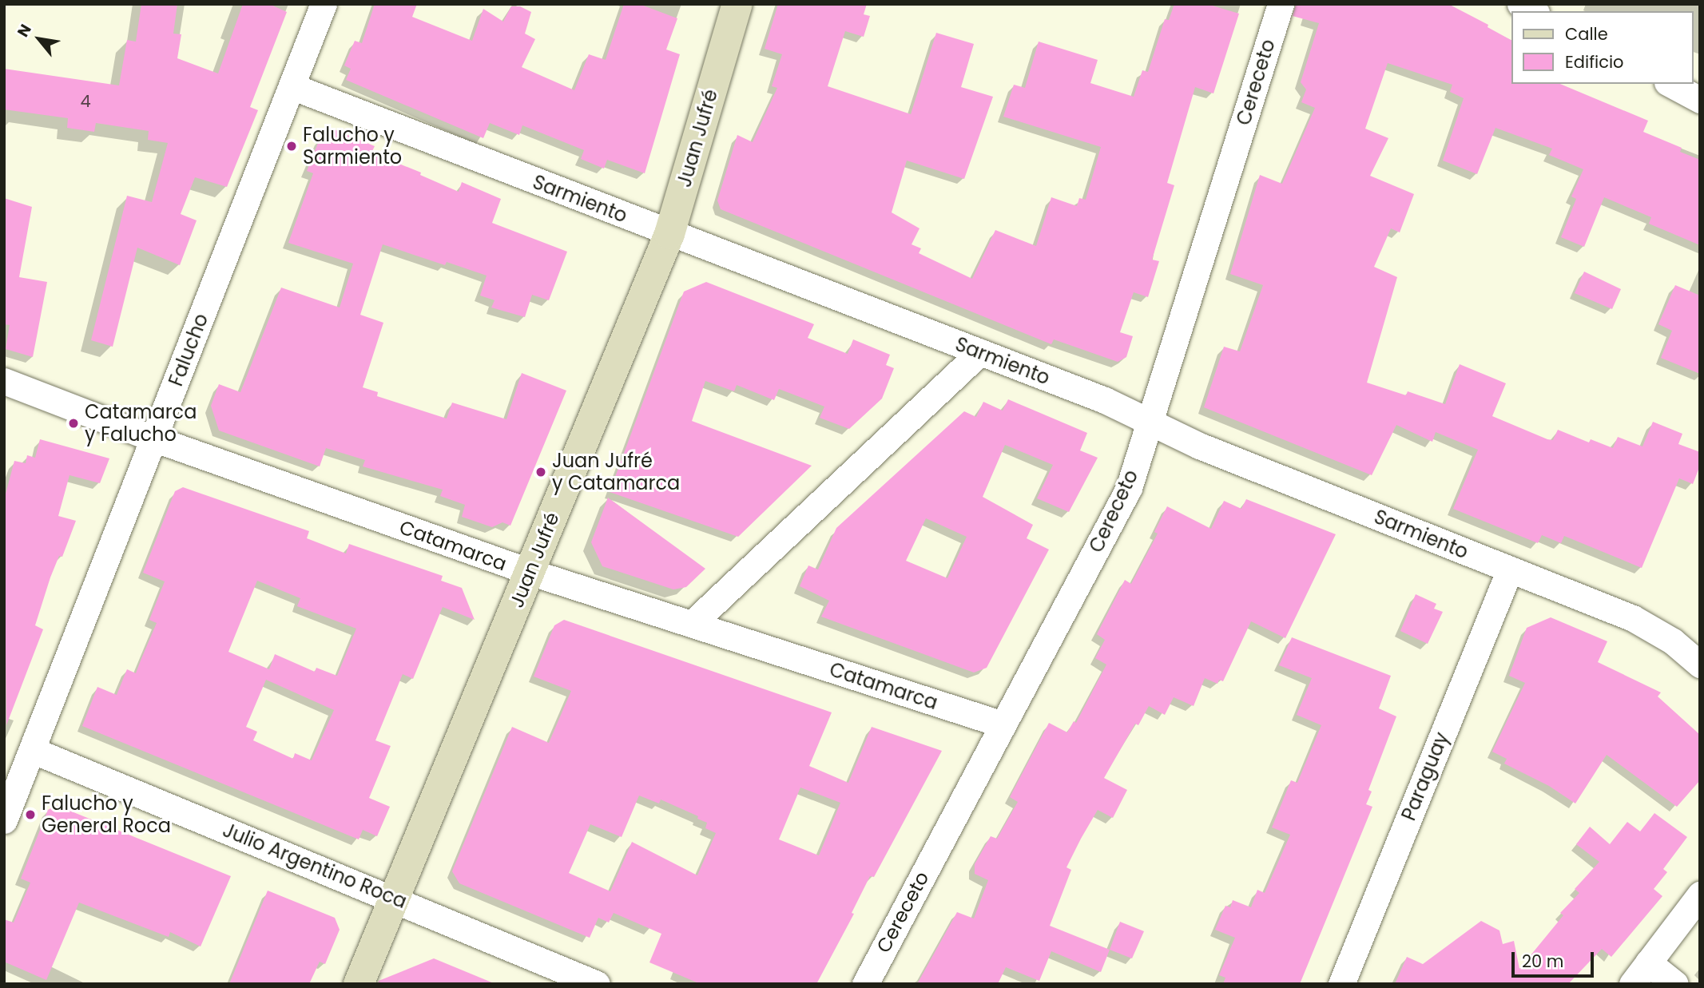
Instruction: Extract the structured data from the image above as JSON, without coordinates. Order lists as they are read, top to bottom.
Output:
{
  "streets": {
    "street": [
      "Cereceto",
      "Juan Jufré",
      "Sarmiento",
      "Falucho",
      "Catamarca",
      "Paraguay",
      "Julio Argentino Roca"
    ]
  },
  "crossings": [
    ["Cereceto", "Sarmiento"],
    ["Cereceto", "Catamarca"],
    ["Juan Jufré", "Sarmiento"],
    ["Juan Jufré", "Catamarca"],
    ["Juan Jufré", "Julio Argentino Roca"],
    ["Sarmiento", "Falucho"],
    ["Sarmiento", "Paraguay"],
    ["Falucho", "Catamarca"],
    ["Falucho", "Julio Argentino Roca"]
  ],
  "places": [
    "Falucho y Sarmiento",
    "Catamarca y Falucho",
    "Juan Jufré y Catamarca",
    "Falucho y General Roca"
  ],
  "house_numbers": ["4"],
  "legend": ["Calle", "Edificio"],
  "scale_bar": "20 m",
  "north": "top left"
}
